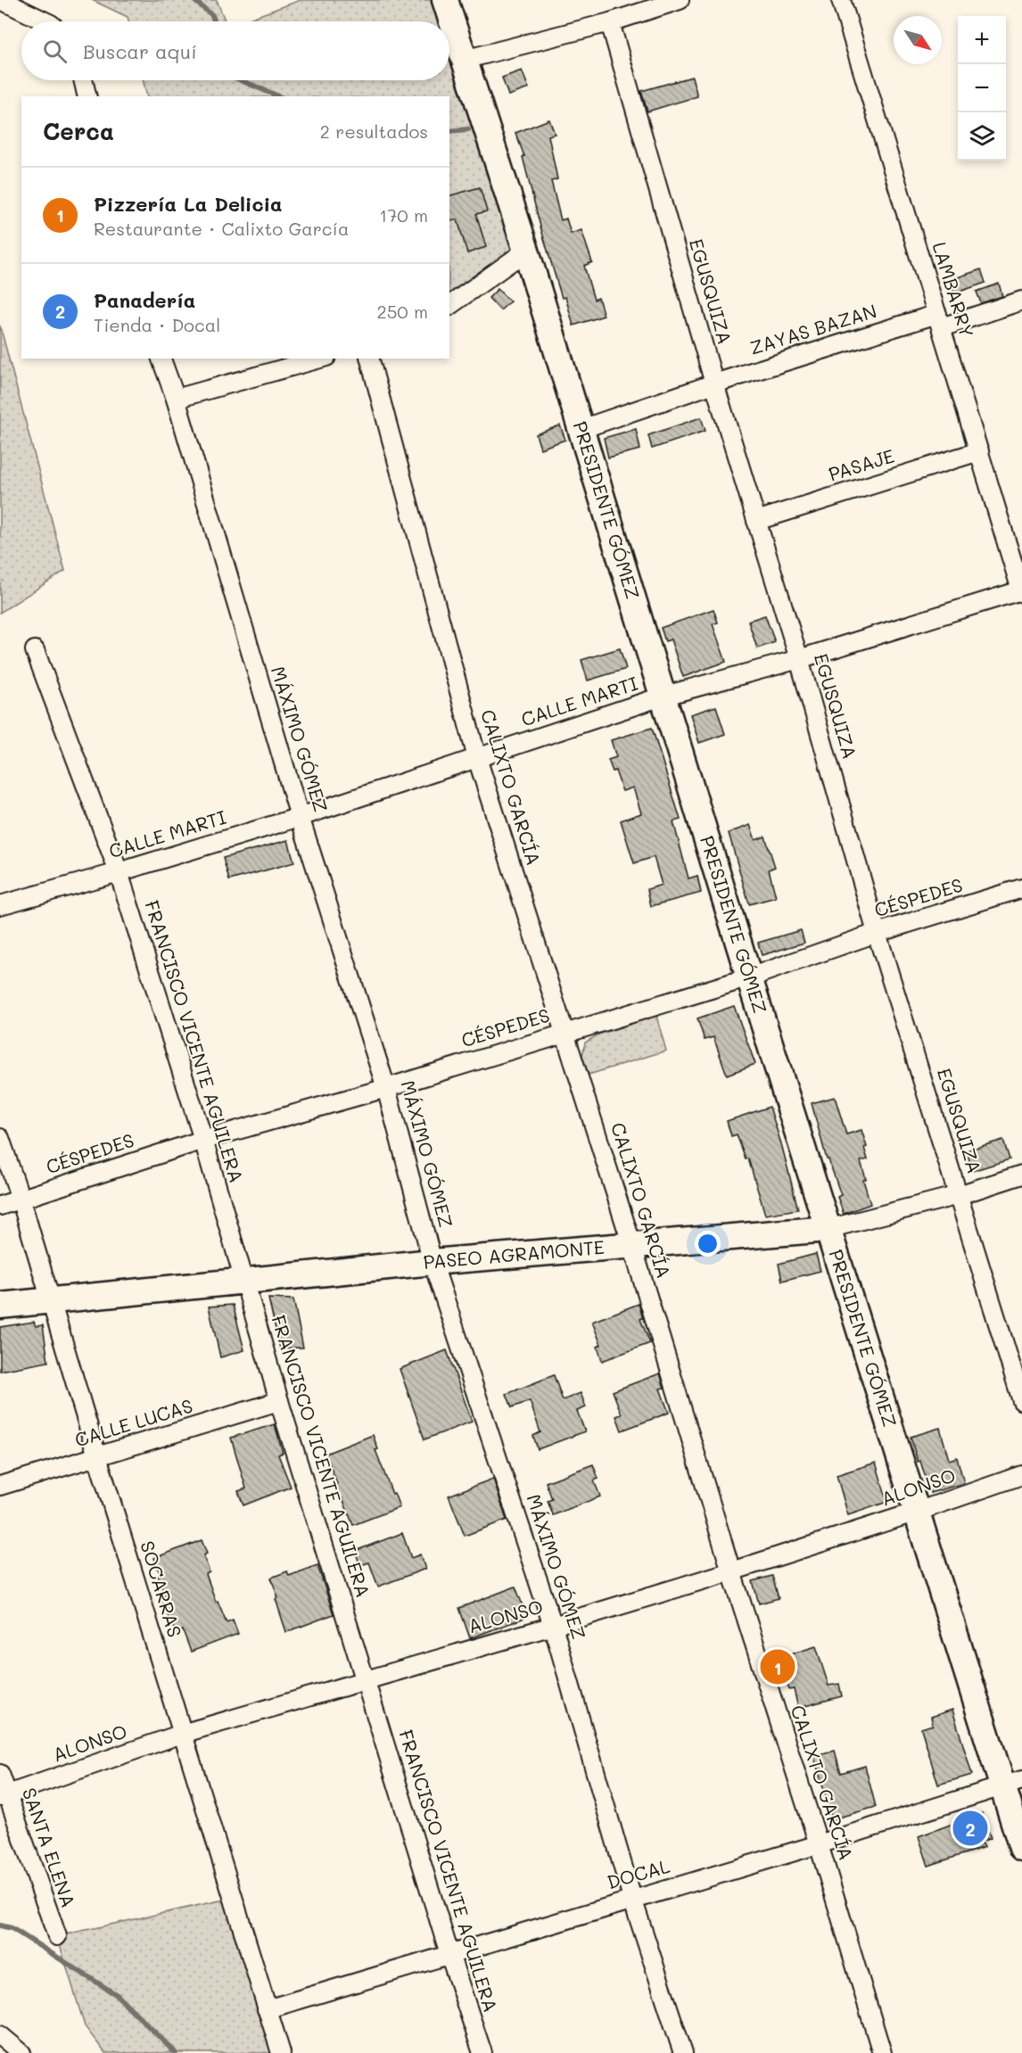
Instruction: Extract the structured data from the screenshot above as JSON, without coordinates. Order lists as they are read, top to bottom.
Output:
{
  "streets": {
    "main road": ["PRESIDENTE GÓMEZ", "PASEO AGRAMONTE"],
    "street": [
      "LAMBARRY",
      "EGUSQUIZA",
      "ZAYAS BAZAN",
      "PASAJE",
      "CALLE MARTI",
      "MÁXIMO GÓMEZ",
      "CALIXTO GARCÍA",
      "CÉSPEDES",
      "FRANCISCO VICENTE AGUILERA",
      "CALLE LUCAS",
      "ALONSO",
      "SOCARRAS",
      "SANTA ELENA",
      "DOCAL"
    ]
  },
  "crossings": [
    ["LAMBARRY", "ZAYAS BAZAN"],
    ["LAMBARRY", "PASAJE"],
    ["LAMBARRY", "CALLE MARTI"],
    ["EGUSQUIZA", "ZAYAS BAZAN"],
    ["EGUSQUIZA", "PASAJE"],
    ["EGUSQUIZA", "CALLE MARTI"],
    ["EGUSQUIZA", "CÉSPEDES"],
    ["EGUSQUIZA", "PASEO AGRAMONTE"],
    ["ZAYAS BAZAN", "PRESIDENTE GÓMEZ"],
    ["PRESIDENTE GÓMEZ", "CALLE MARTI"],
    ["PRESIDENTE GÓMEZ", "CÉSPEDES"],
    ["PRESIDENTE GÓMEZ", "PASEO AGRAMONTE"],
    ["PRESIDENTE GÓMEZ", "ALONSO"],
    ["PRESIDENTE GÓMEZ", "DOCAL"],
    ["CALLE MARTI", "MÁXIMO GÓMEZ"],
    ["CALLE MARTI", "CALIXTO GARCÍA"],
    ["CALLE MARTI", "FRANCISCO VICENTE AGUILERA"],
    ["MÁXIMO GÓMEZ", "CÉSPEDES"],
    ["MÁXIMO GÓMEZ", "PASEO AGRAMONTE"],
    ["MÁXIMO GÓMEZ", "ALONSO"],
    ["MÁXIMO GÓMEZ", "DOCAL"],
    ["CALIXTO GARCÍA", "CÉSPEDES"],
    ["CALIXTO GARCÍA", "PASEO AGRAMONTE"],
    ["CALIXTO GARCÍA", "ALONSO"],
    ["CALIXTO GARCÍA", "DOCAL"],
    ["CÉSPEDES", "FRANCISCO VICENTE AGUILERA"],
    ["CÉSPEDES", "SOCARRAS"],
    ["FRANCISCO VICENTE AGUILERA", "PASEO AGRAMONTE"],
    ["FRANCISCO VICENTE AGUILERA", "CALLE LUCAS"],
    ["FRANCISCO VICENTE AGUILERA", "ALONSO"],
    ["FRANCISCO VICENTE AGUILERA", "DOCAL"],
    ["PASEO AGRAMONTE", "SOCARRAS"],
    ["CALLE LUCAS", "SOCARRAS"],
    ["ALONSO", "SOCARRAS"],
    ["ALONSO", "SANTA ELENA"],
    ["SOCARRAS", "DOCAL"]
  ],
  "north": "bottom right",
  "page": {
    "map_buttons": ["+", "−"],
    "search": "Buscar aquí",
    "heading": ["Cerca", "2 resultados"],
    "list": [
      {
        "mark": "1",
        "name": "Pizzería La Delicia",
        "note": "Restaurante · Calixto García",
        "value": "170 m"
      },
      {
        "mark": "2",
        "name": "Panadería",
        "note": "Tienda · Docal",
        "value": "250 m"
      }
    ],
    "pins": ["1", "2"]
  }
}
